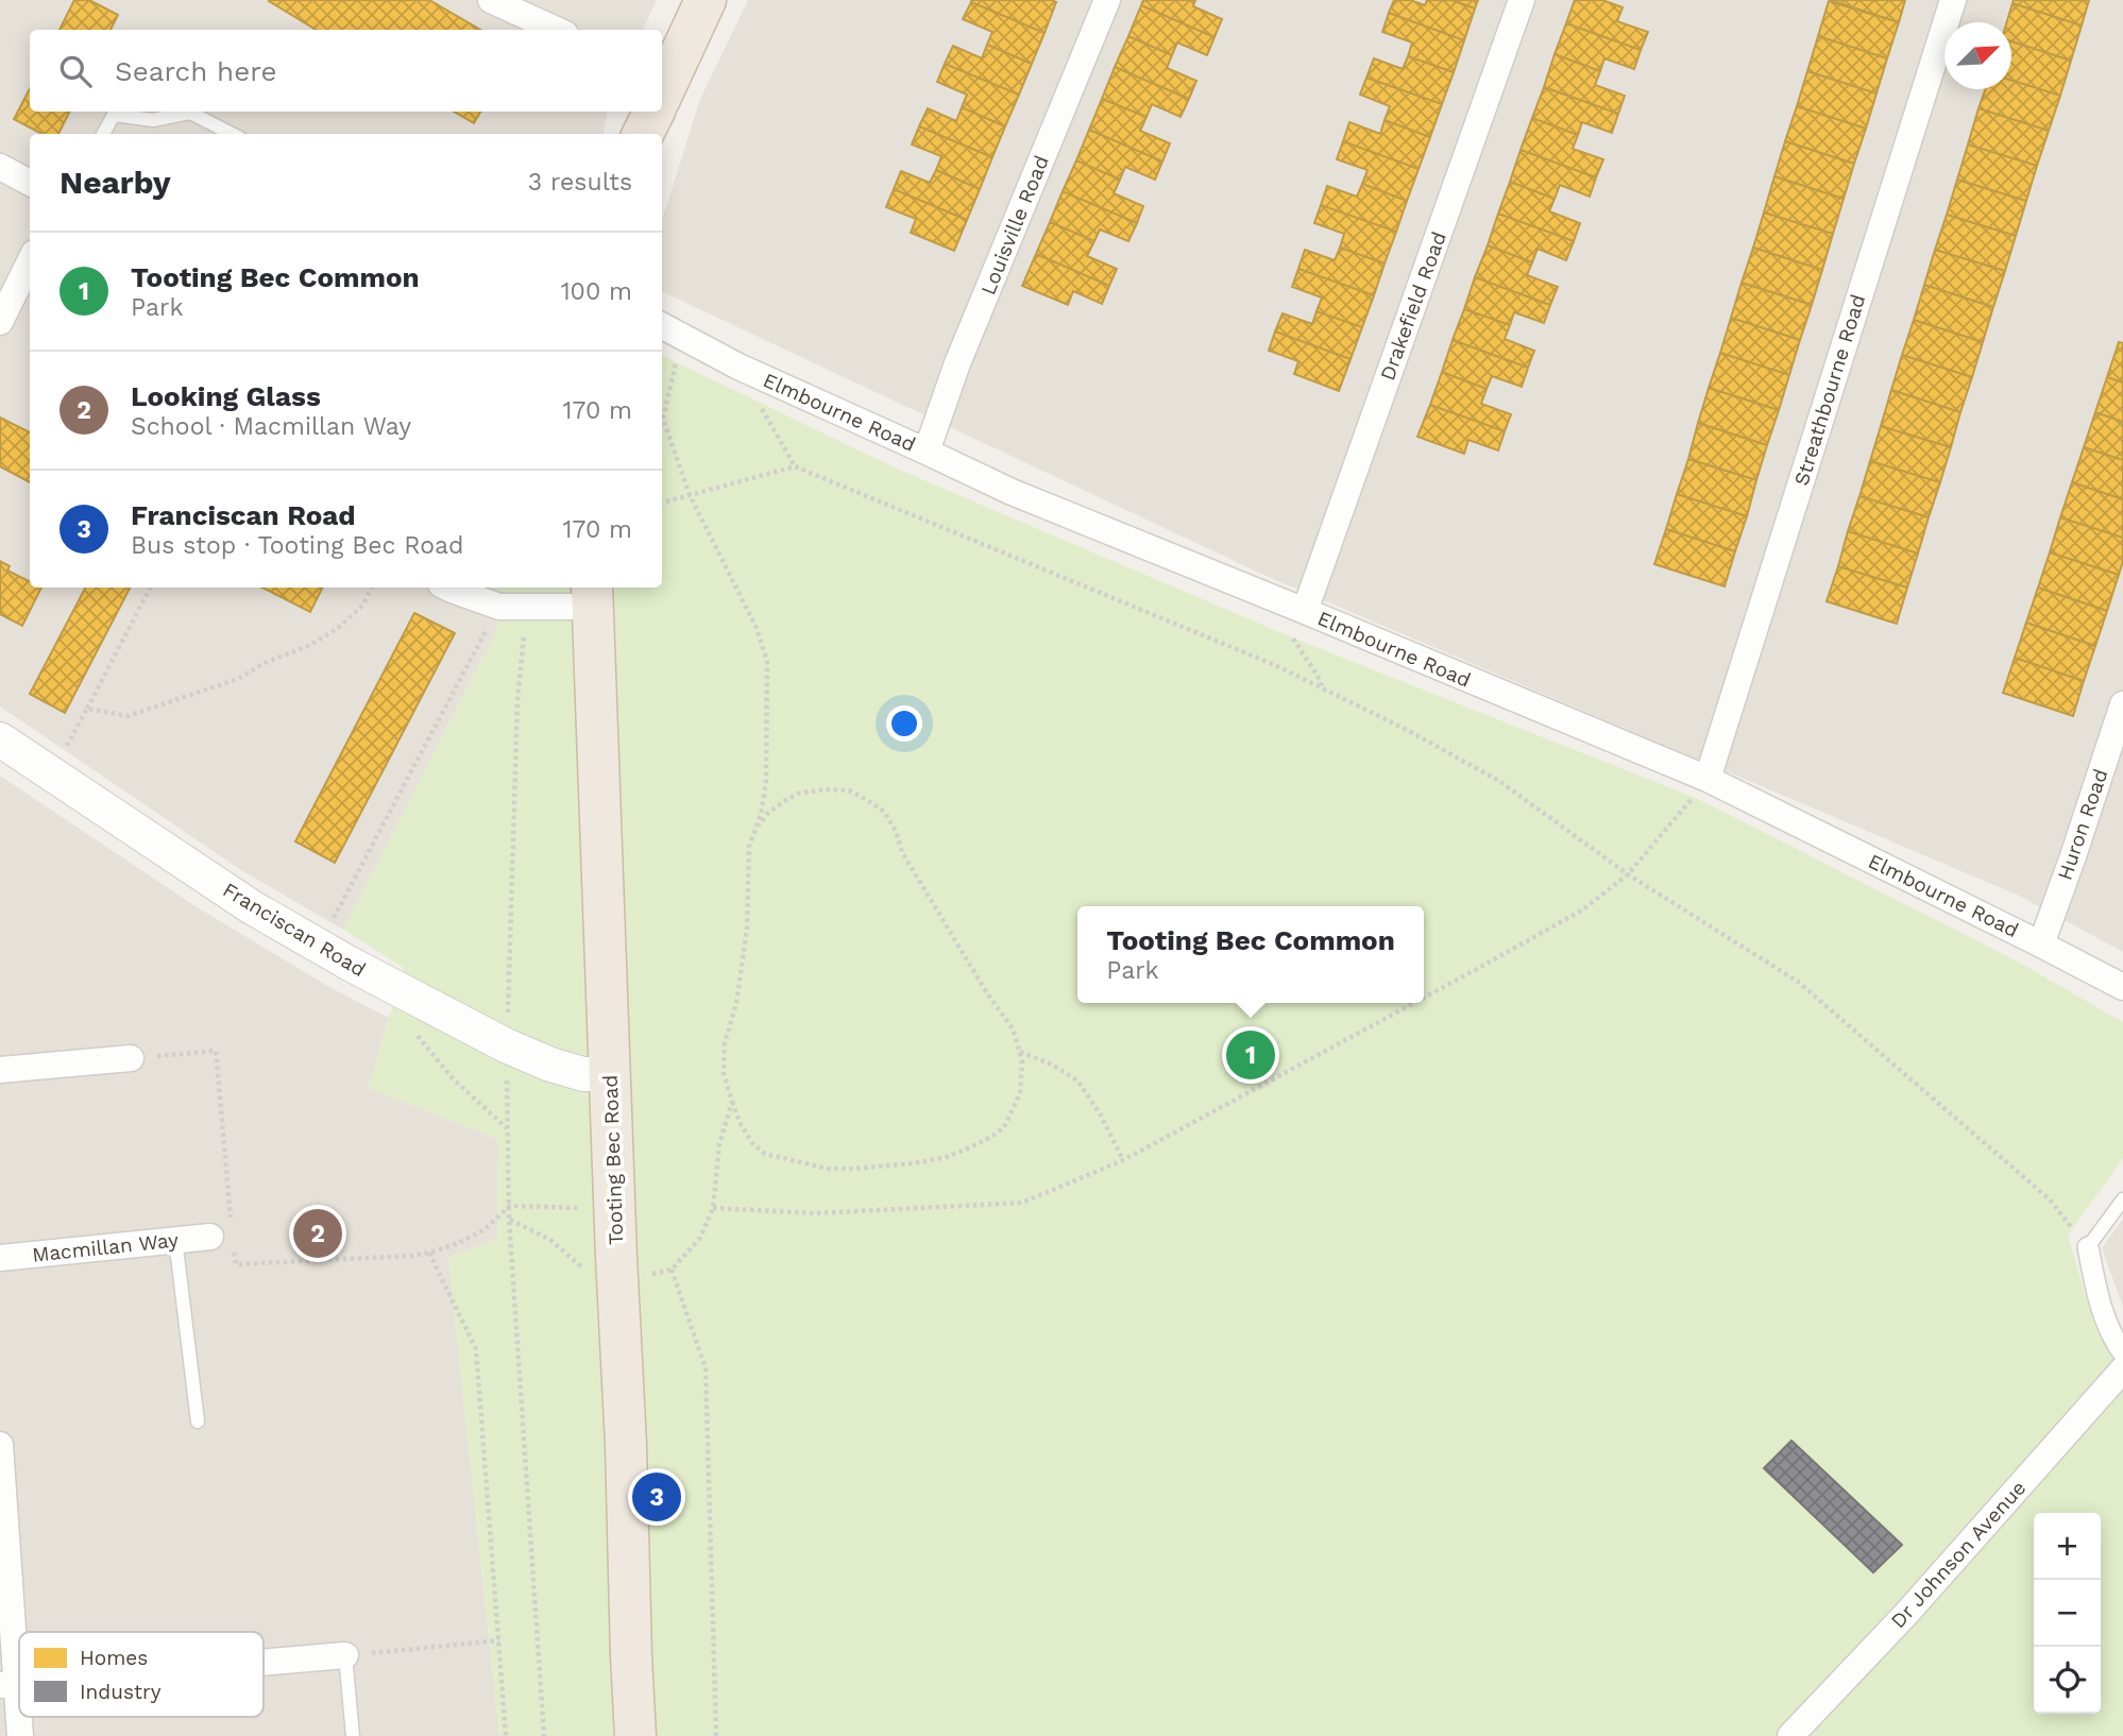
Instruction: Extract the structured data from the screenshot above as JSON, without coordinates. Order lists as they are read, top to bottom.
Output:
{
  "streets": {
    "highway": ["Tooting Bec Road"],
    "street": [
      "Louisville Road",
      "Drakefield Road",
      "Streathbourne Road",
      "Elmbourne Road",
      "Huron Road",
      "Franciscan Road",
      "Macmillan Way",
      "Dr Johnson Avenue"
    ]
  },
  "crossings": [
    ["Louisville Road", "Elmbourne Road"],
    ["Drakefield Road", "Elmbourne Road"],
    ["Streathbourne Road", "Elmbourne Road"],
    ["Elmbourne Road", "Huron Road"],
    ["Franciscan Road", "Tooting Bec Road"]
  ],
  "legend": ["Homes", "Industry"],
  "north": "top right",
  "page": {
    "search": "Search here",
    "heading": ["Nearby", "3 results"],
    "list": [
      {
        "mark": "1",
        "name": "Tooting Bec Common",
        "note": "Park",
        "value": "100 m"
      },
      {
        "mark": "2",
        "name": "Looking Glass",
        "note": "School · Macmillan Way",
        "value": "170 m"
      },
      {
        "mark": "3",
        "name": "Franciscan Road",
        "note": "Bus stop · Tooting Bec Road",
        "value": "170 m"
      }
    ],
    "popup": ["Tooting Bec Common", "Park"],
    "pins": ["1", "2", "3"],
    "map_buttons": ["+", "−"]
  }
}
